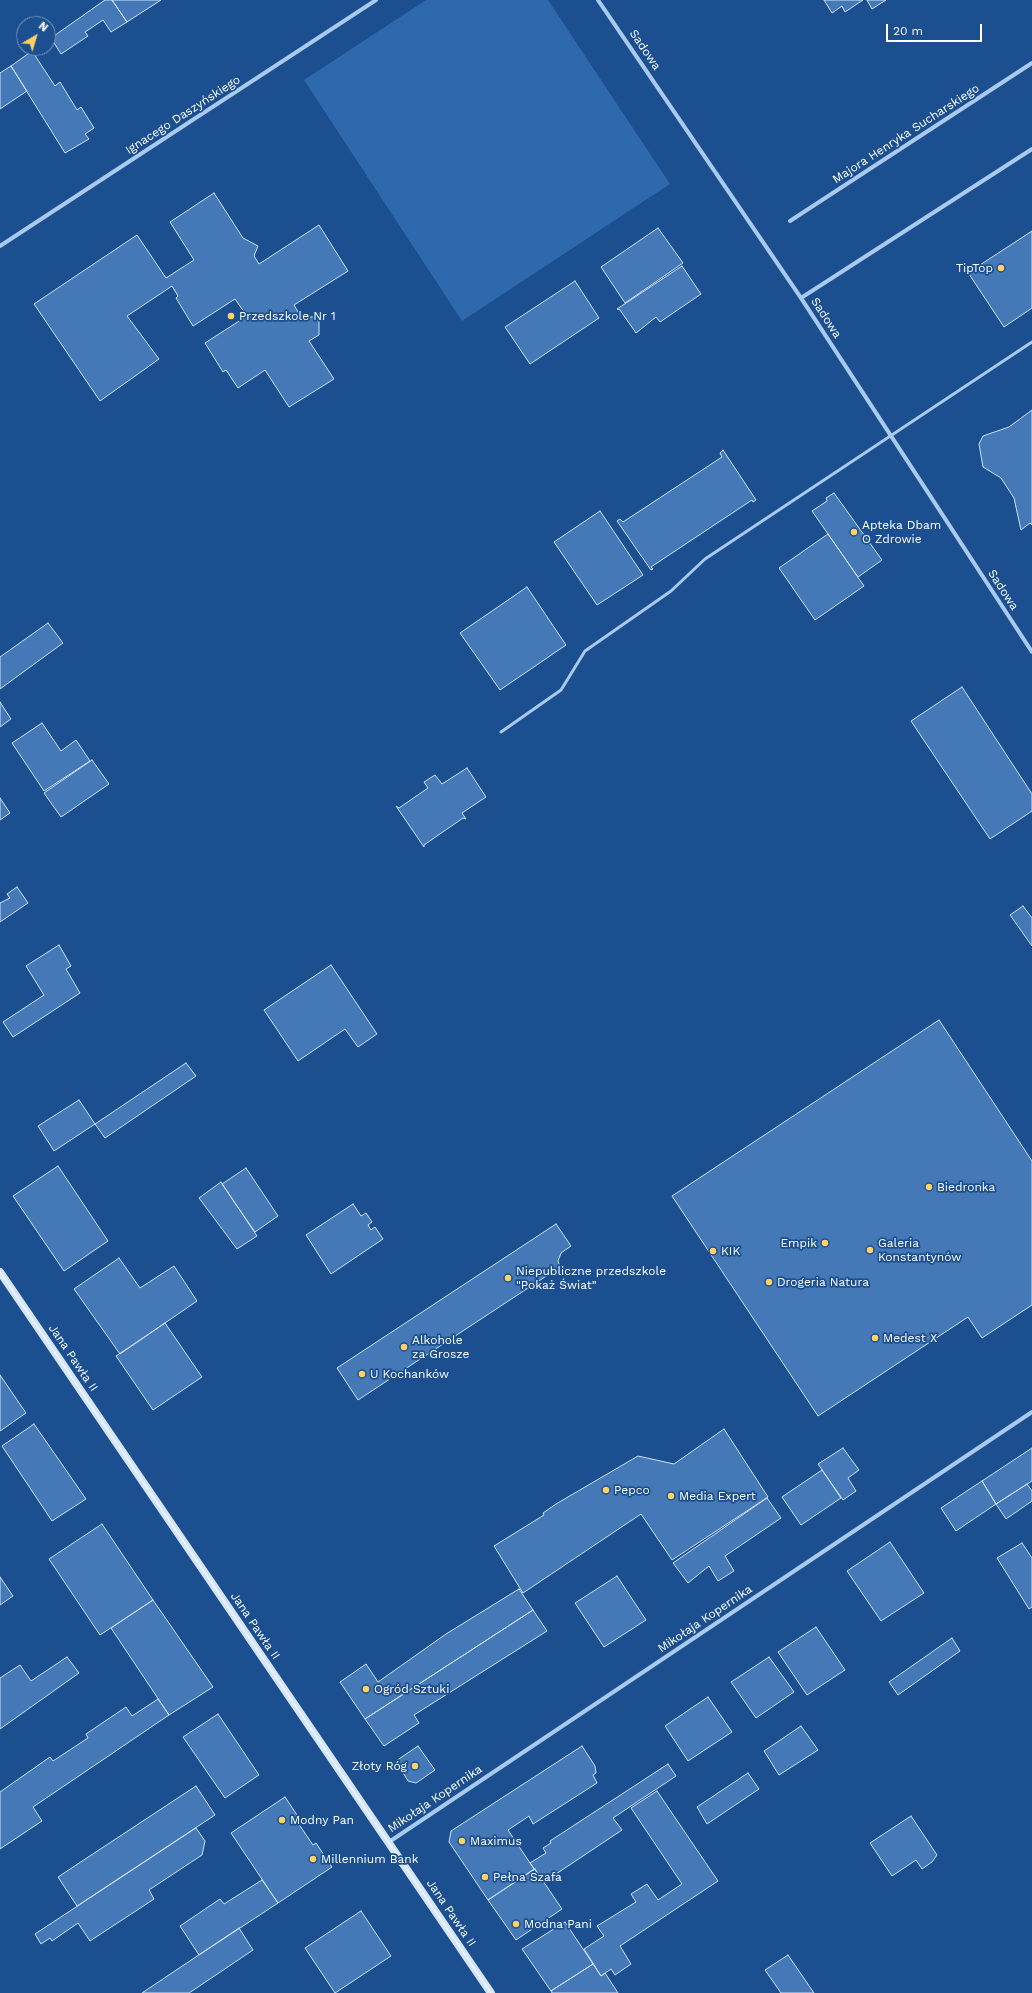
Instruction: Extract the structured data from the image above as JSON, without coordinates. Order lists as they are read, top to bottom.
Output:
{
  "streets": {
    "main road": ["Jana Pawła II"],
    "street": [
      "Sadowa",
      "Ignacego Daszyńskiego",
      "Majora Henryka Sucharskiego",
      "Mikołaja Kopernika"
    ]
  },
  "crossings": [
    ["Jana Pawła II", "Mikołaja Kopernika"]
  ],
  "places": [
    "TipTop",
    "Przedszkole Nr 1",
    "Apteka Dbam O Zdrowie",
    "Biedronka",
    "Empik",
    "Galeria Konstantynów",
    "KIK",
    "Niepubliczne przedszkole \"Pokaż Świat\"",
    "Drogeria Natura",
    "Medest X",
    "Alkohole za Grosze",
    "U Kochanków",
    "Pepco",
    "Media Expert",
    "Ogród Sztuki",
    "Złoty Róg",
    "Modny Pan",
    "Maximus",
    "Millennium Bank",
    "Pełna Szafa",
    "Modna Pani"
  ],
  "scale_bar": "20 m",
  "north": "top right"
}
